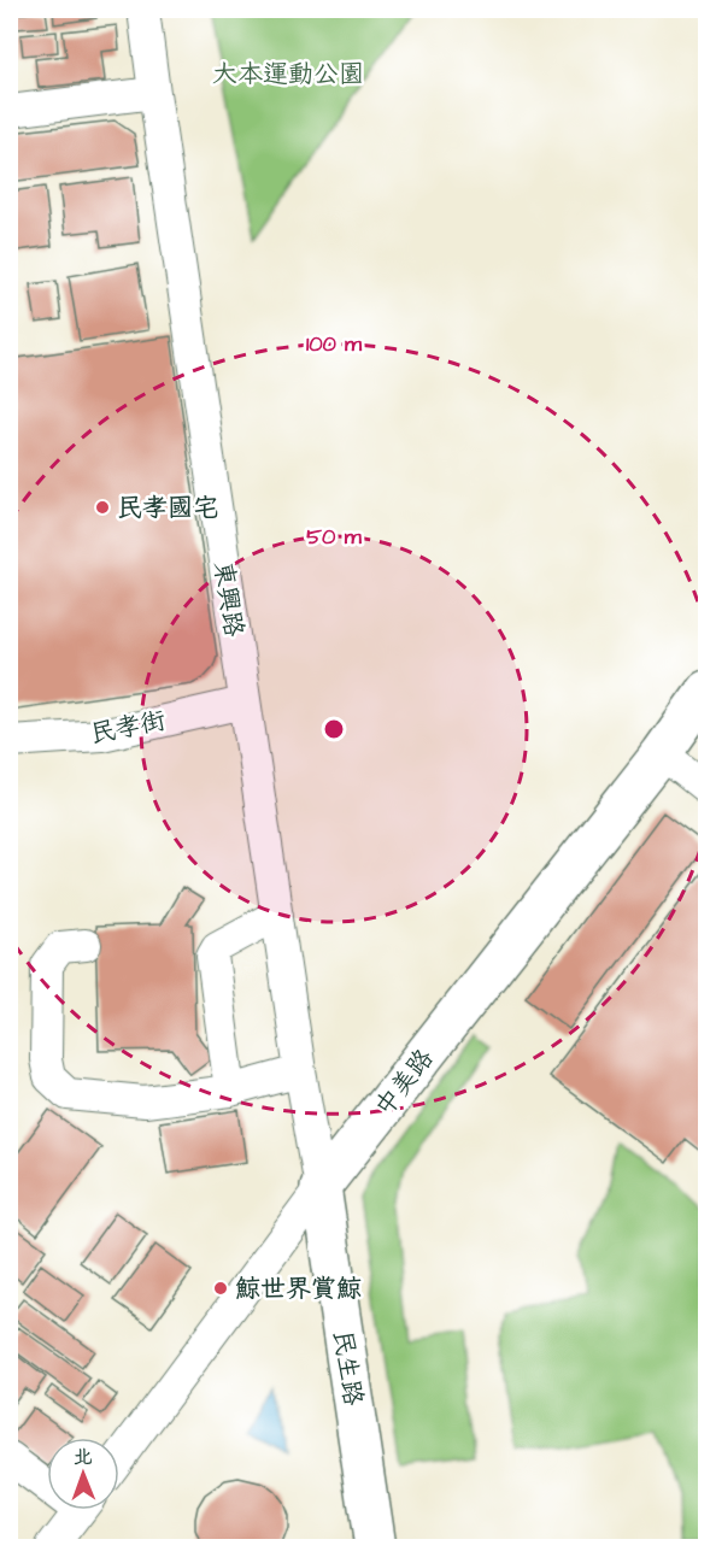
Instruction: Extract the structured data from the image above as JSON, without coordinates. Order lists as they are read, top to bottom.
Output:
{
  "streets": {
    "main road": ["中美路", "民生路"],
    "street": ["東興路", "民孝街"]
  },
  "crossings": [
    ["東興路", "民孝街"],
    ["東興路", "中美路"],
    ["東興路", "民生路"],
    ["中美路", "民生路"]
  ],
  "parks": ["大本運動公園"],
  "places": ["民孝國宅", "鯨世界賞鯨"],
  "north": "top",
  "rings": ["100 m", "50 m"]
}
